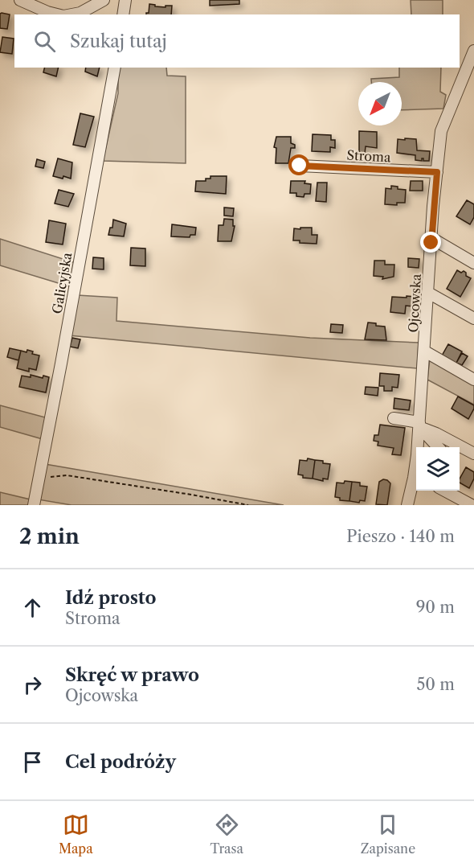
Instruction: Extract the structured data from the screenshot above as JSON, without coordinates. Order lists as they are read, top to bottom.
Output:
{
  "streets": {
    "street": ["Stroma", "Galicyjska", "Ojcowska"]
  },
  "crossings": [
    ["Stroma", "Ojcowska"]
  ],
  "north": "bottom left",
  "page": {
    "search": "Szukaj tutaj",
    "heading": ["2 min", "Pieszo · 140 m"],
    "list": [
      ["Idź prosto", "Stroma", "90 m"],
      ["Skręć w prawo", "Ojcowska", "50 m"],
      "Cel podróży"
    ],
    "nav": ["Mapa", "Trasa", "Zapisane"]
  }
}
